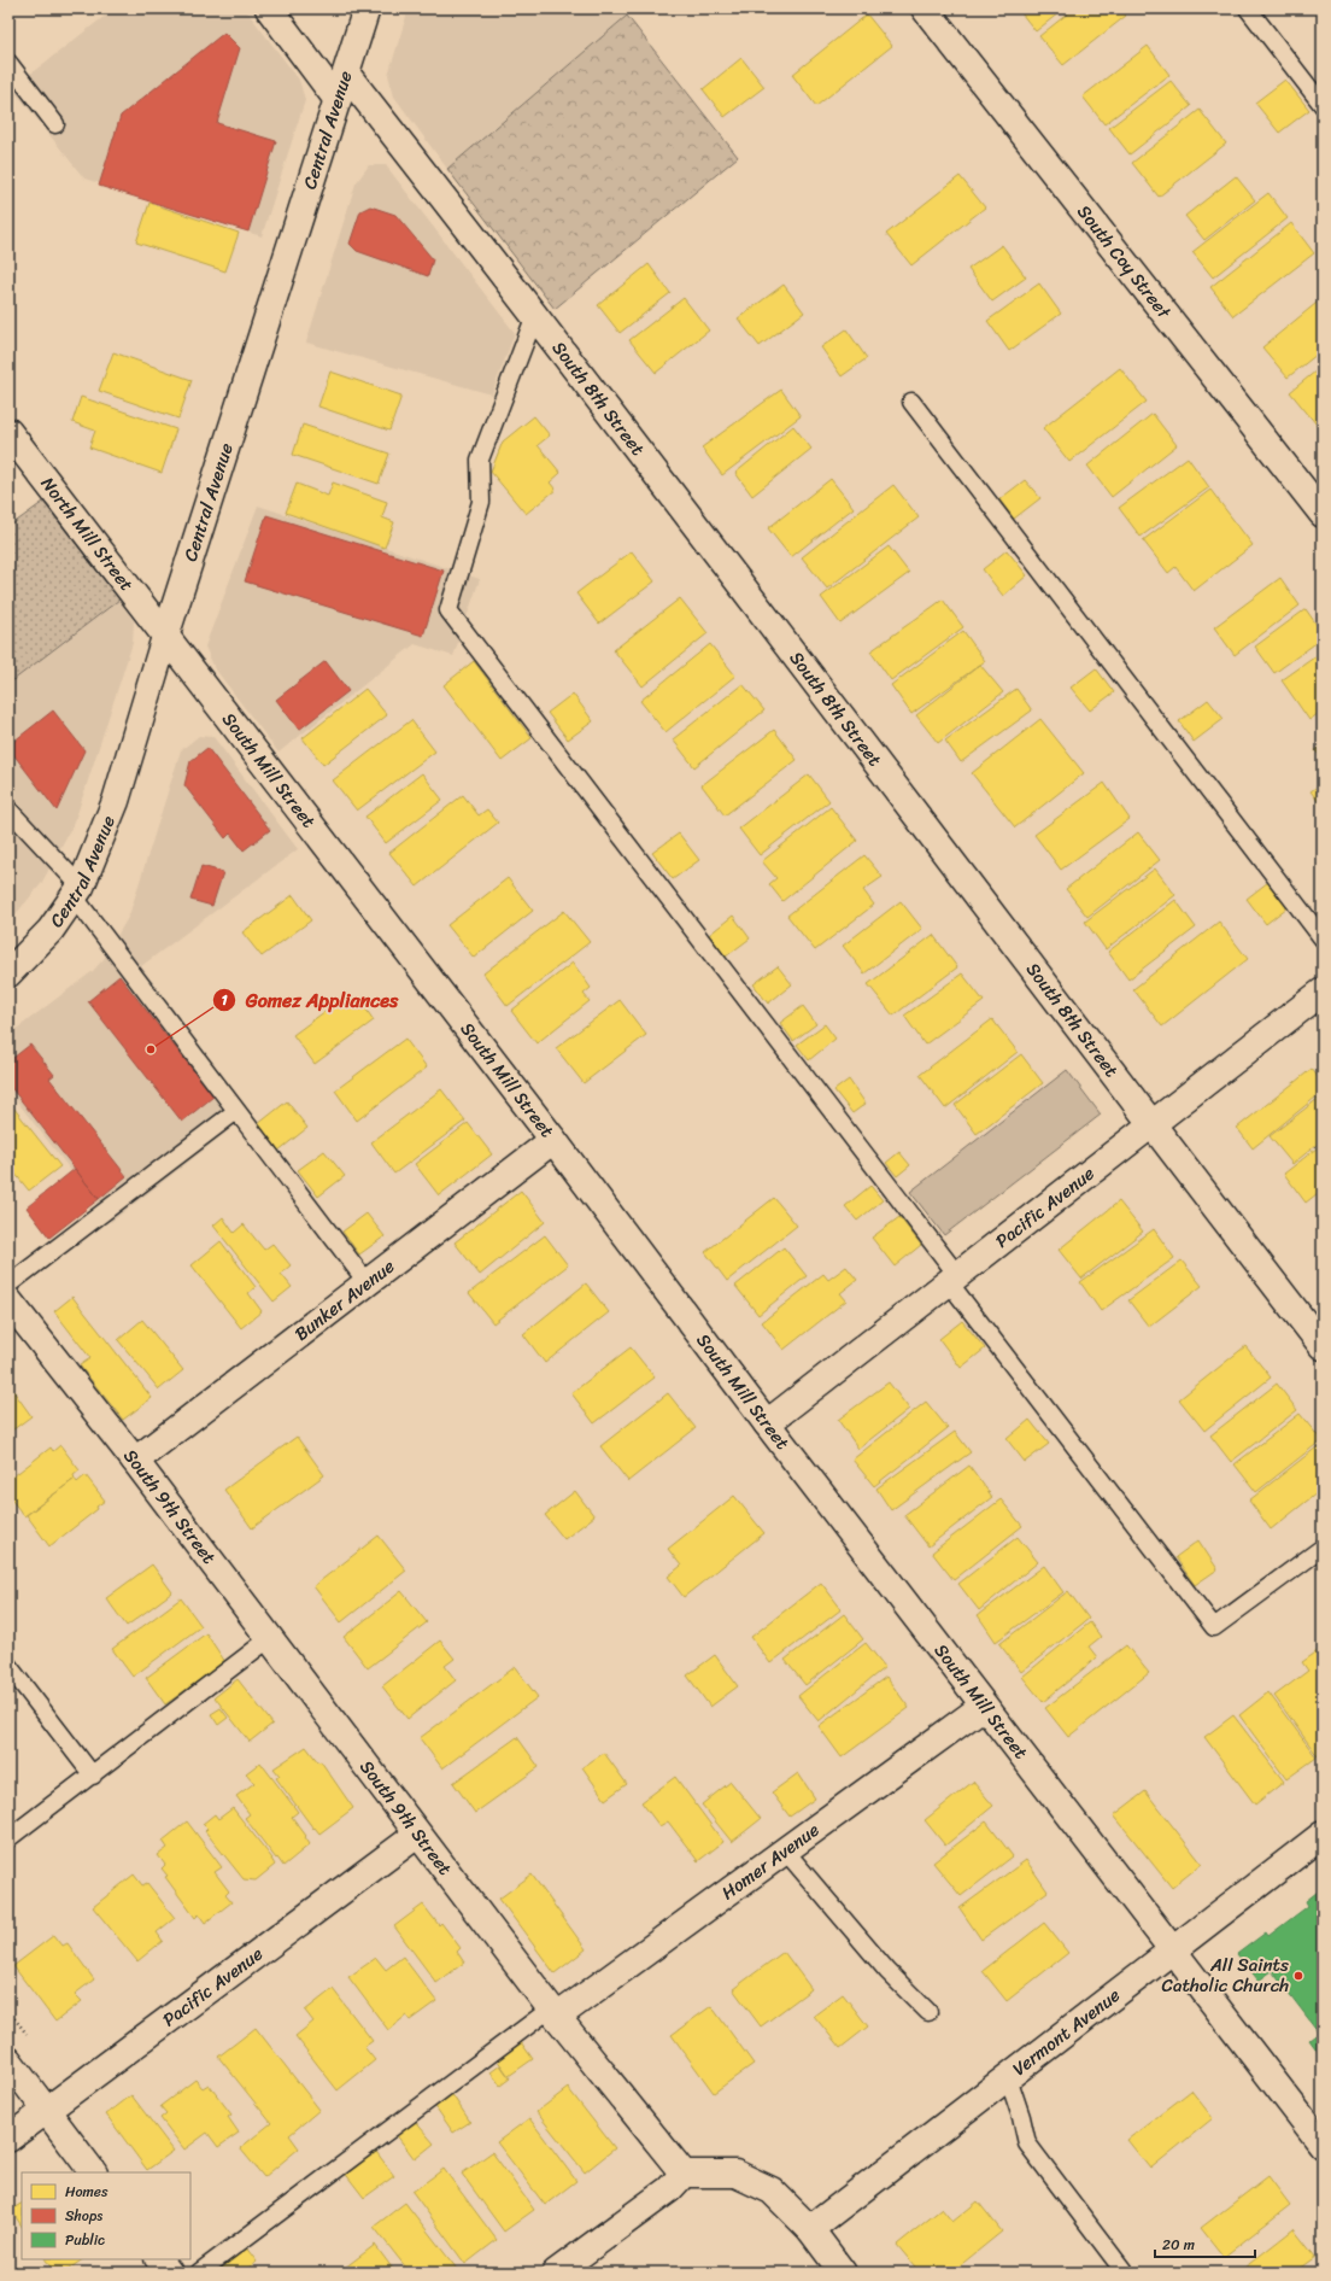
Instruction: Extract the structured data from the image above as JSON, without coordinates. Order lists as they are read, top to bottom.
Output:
{
  "streets": {
    "street": [
      "Central Avenue",
      "South Coy Street",
      "South 8th Street",
      "North Mill Street",
      "South Mill Street",
      "Pacific Avenue",
      "Bunker Avenue",
      "South 9th Street",
      "Homer Avenue",
      "Vermont Avenue"
    ]
  },
  "crossings": [
    ["Central Avenue", "South 8th Street"],
    ["Central Avenue", "North Mill Street"],
    ["Central Avenue", "South Mill Street"],
    ["South 8th Street", "Pacific Avenue"],
    ["North Mill Street", "South Mill Street"],
    ["South Mill Street", "Pacific Avenue"],
    ["South Mill Street", "Bunker Avenue"],
    ["South Mill Street", "Homer Avenue"],
    ["South Mill Street", "Vermont Avenue"],
    ["Pacific Avenue", "South 9th Street"],
    ["Bunker Avenue", "South 9th Street"],
    ["South 9th Street", "Homer Avenue"]
  ],
  "places": ["Gomez Appliances", "All Saints Catholic Church"],
  "legend": ["Homes", "Shops", "Public"],
  "scale_bar": "20 m"
}
